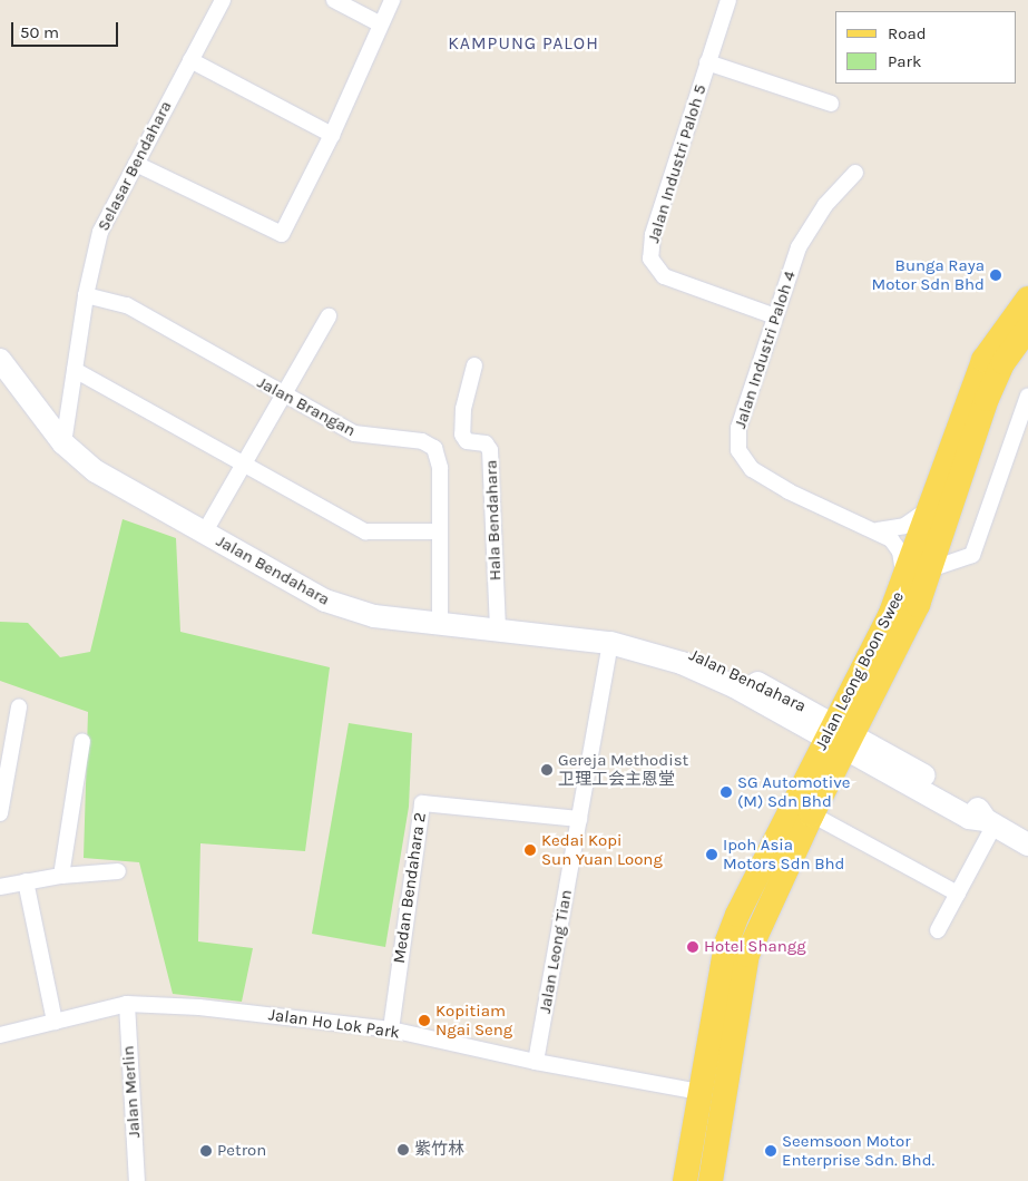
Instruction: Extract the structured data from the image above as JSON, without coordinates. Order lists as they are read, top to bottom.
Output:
{
  "streets": {
    "main road": ["Jalan Bendahara", "Jalan Leong Boon Swee"],
    "street": [
      "Jalan Industri Paloh 5",
      "Selasar Bendahara",
      "Jalan Industri Paloh 4",
      "Jalan Brangan",
      "Hala Bendahara",
      "Medan Bendahara 2",
      "Jalan Leong Tian",
      "Jalan Ho Lok Park",
      "Jalan Merlin"
    ]
  },
  "crossings": [
    ["Jalan Industri Paloh 5", "Jalan Industri Paloh 4"],
    ["Selasar Bendahara", "Jalan Brangan"],
    ["Selasar Bendahara", "Jalan Bendahara"],
    ["Jalan Industri Paloh 4", "Jalan Leong Boon Swee"],
    ["Jalan Brangan", "Jalan Bendahara"],
    ["Hala Bendahara", "Jalan Bendahara"],
    ["Jalan Bendahara", "Jalan Leong Boon Swee"],
    ["Jalan Bendahara", "Jalan Leong Tian"],
    ["Jalan Leong Boon Swee", "Jalan Ho Lok Park"],
    ["Medan Bendahara 2", "Jalan Leong Tian"],
    ["Medan Bendahara 2", "Jalan Ho Lok Park"],
    ["Jalan Leong Tian", "Jalan Ho Lok Park"],
    ["Jalan Ho Lok Park", "Jalan Merlin"]
  ],
  "districts": ["KAMPUNG PALOH"],
  "places": [
    "Bunga Raya Motor Sdn Bhd",
    "Gereja Methodist 卫理工会主恩堂",
    "SG Automotive (M) Sdn Bhd",
    "Kedai Kopi Sun Yuan Loong",
    "Ipoh Asia Motors Sdn Bhd",
    "Hotel Shangg",
    "Kopitiam Ngai Seng",
    "紫竹林",
    "Petron",
    "Seemsoon Motor Enterprise Sdn. Bhd."
  ],
  "legend": ["Road", "Park"],
  "scale_bar": "50 m"
}
